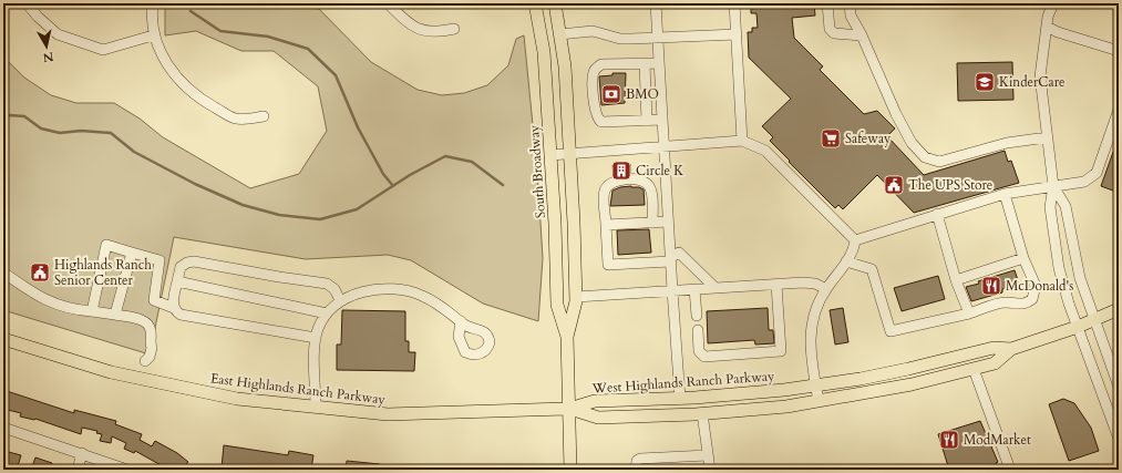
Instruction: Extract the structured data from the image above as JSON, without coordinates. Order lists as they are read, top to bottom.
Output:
{
  "streets": {
    "main road": ["South Broadway", "West Highlands Ranch Parkway", "East Highlands Ranch Parkway"]
  },
  "crossings": [
    ["South Broadway", "West Highlands Ranch Parkway"],
    ["South Broadway", "East Highlands Ranch Parkway"],
    ["West Highlands Ranch Parkway", "East Highlands Ranch Parkway"]
  ],
  "places": {
    "school or university": ["KinderCare"],
    "bank": ["BMO"],
    "supermarket": ["Safeway"],
    "building": ["Circle K"],
    "public building": ["The UPS Store", "Highlands Ranch Senior Center"],
    "restaurant": ["McDonald's", "ModMarket"]
  },
  "north": "bottom"
}
